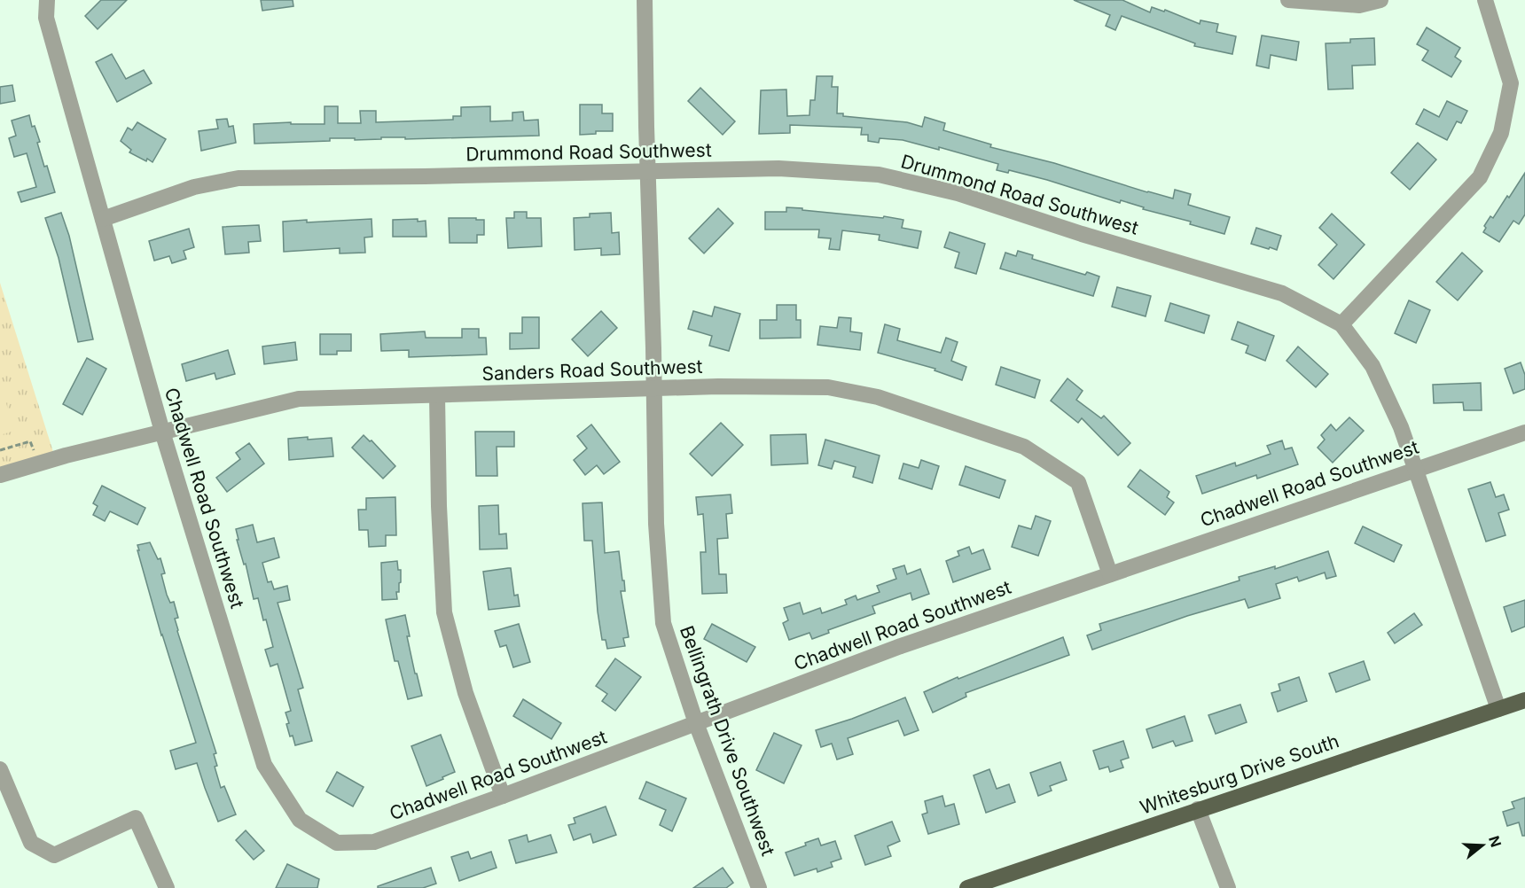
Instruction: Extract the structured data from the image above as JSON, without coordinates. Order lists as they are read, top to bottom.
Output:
{
  "streets": {
    "main road": ["Whitesburg Drive South"],
    "street": [
      "Drummond Road Southwest",
      "Sanders Road Southwest",
      "Chadwell Road Southwest",
      "Bellingrath Drive Southwest"
    ]
  },
  "crossings": [
    ["Drummond Road Southwest", "Chadwell Road Southwest"],
    ["Drummond Road Southwest", "Bellingrath Drive Southwest"],
    ["Drummond Road Southwest", "Whitesburg Drive South"],
    ["Sanders Road Southwest", "Chadwell Road Southwest"],
    ["Sanders Road Southwest", "Bellingrath Drive Southwest"],
    ["Chadwell Road Southwest", "Bellingrath Drive Southwest"]
  ],
  "north": "right"
}
